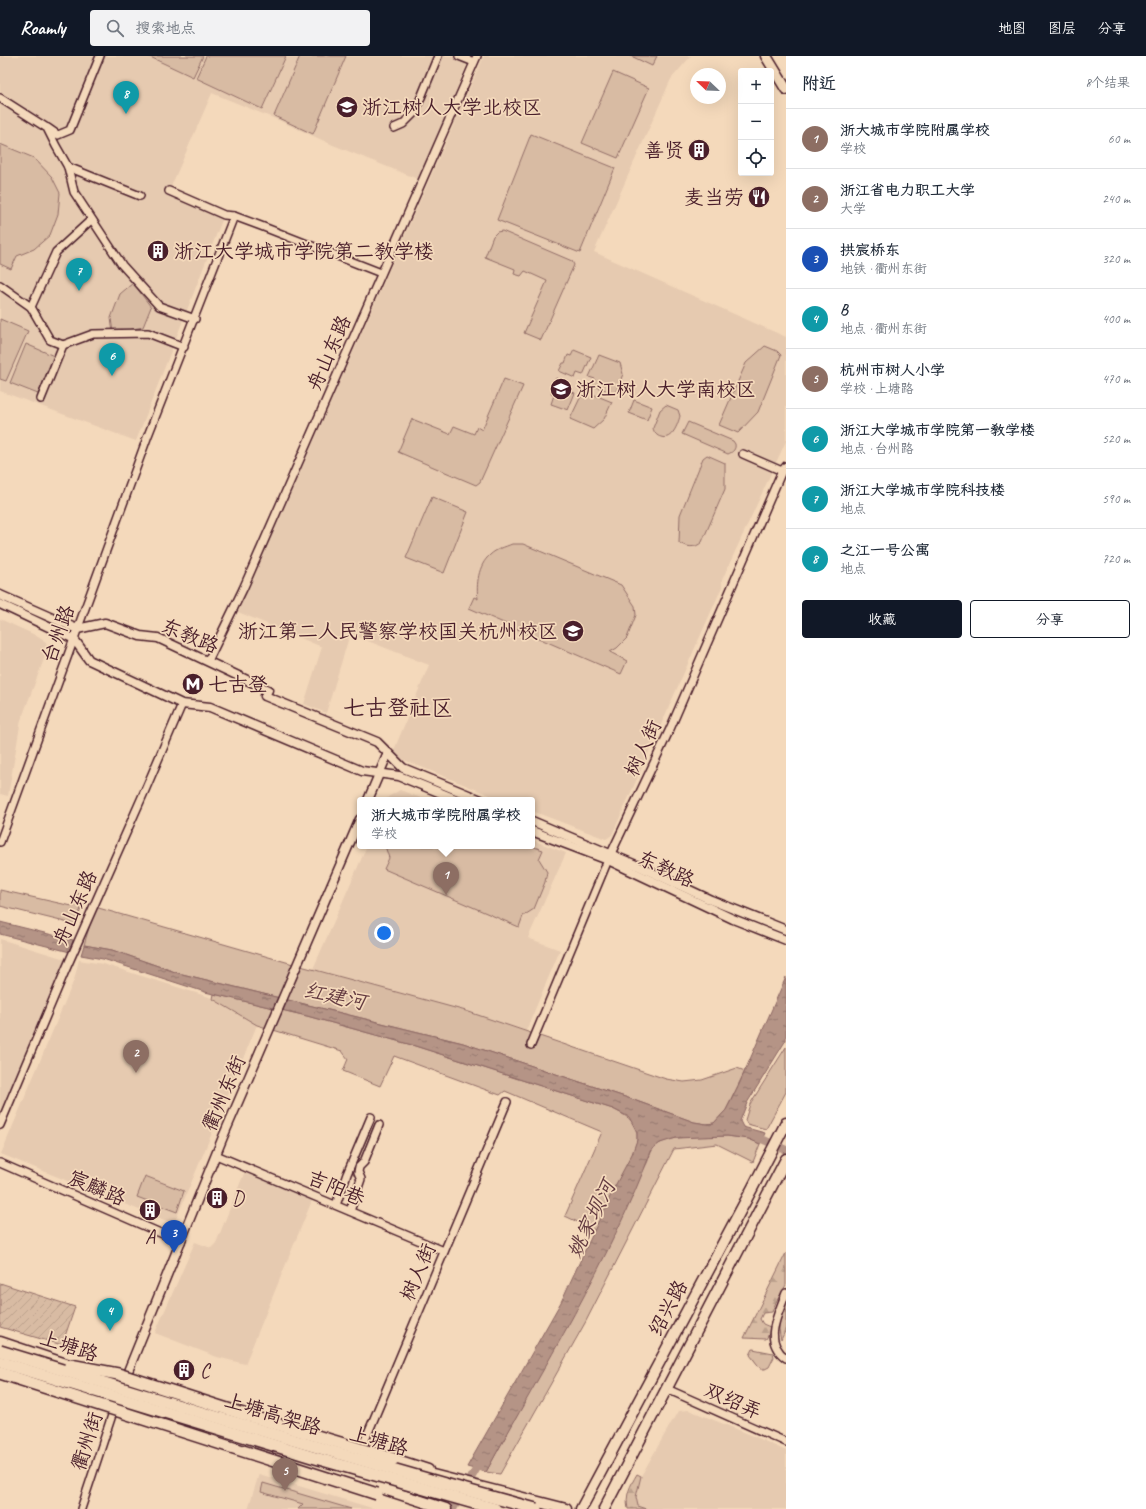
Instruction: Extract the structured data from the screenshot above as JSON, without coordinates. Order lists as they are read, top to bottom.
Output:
{
  "streets": {
    "highway": ["上塘高架路"],
    "main road": ["绍兴路", "上塘路"],
    "street": [
      "舟山东路",
      "台州路",
      "东教路",
      "树人街",
      "衢州东街",
      "宸麟路",
      "吉阳巷",
      "双绍弄",
      "衢州街"
    ]
  },
  "crossings": [
    ["舟山东路", "东教路"],
    ["台州路", "东教路"],
    ["东教路", "树人街"],
    ["树人街", "吉阳巷"],
    ["树人街", "上塘路"],
    ["衢州东街", "宸麟路"],
    ["衢州东街", "吉阳巷"],
    ["衢州东街", "上塘路"],
    ["衢州东街", "衢州街"],
    ["绍兴路", "双绍弄"],
    ["上塘路", "衢州街"]
  ],
  "districts": ["七古登社区"],
  "water": ["红建河", "姚家坝河"],
  "places": {
    "school or university": ["浙江树人大学北校区", "浙江树人大学南校区", "浙江第二人民警察学校国关杭州校区"],
    "building": [
      "善贤",
      "浙江大学城市学院第二教学楼",
      "D",
      "A",
      "C"
    ],
    "restaurant": ["麦当劳"],
    "metro station": ["七古登"]
  },
  "north": "top left",
  "page": {
    "header": "Roamly",
    "search": "搜索地点",
    "nav": ["地图", "图层", "分享"],
    "heading": ["附近", "8个结果"],
    "map_buttons": ["+", "−"],
    "pins": [
      "8",
      "7",
      "6",
      "1",
      "2",
      "3",
      "4",
      "5"
    ],
    "list": [
      {
        "mark": "1",
        "name": "浙大城市学院附属学校",
        "note": "学校",
        "value": "60 m"
      },
      {
        "mark": "2",
        "name": "浙江省电力职工大学",
        "note": "大学",
        "value": "240 m"
      },
      {
        "mark": "3",
        "name": "拱宸桥东",
        "note": "地铁 · 衢州东街",
        "value": "320 m"
      },
      {
        "mark": "4",
        "name": "B",
        "note": "地点 · 衢州东街",
        "value": "400 m"
      },
      {
        "mark": "5",
        "name": "杭州市树人小学",
        "note": "学校 · 上塘路",
        "value": "470 m"
      },
      {
        "mark": "6",
        "name": "浙江大学城市学院第一教学楼",
        "note": "地点 · 台州路",
        "value": "520 m"
      },
      {
        "mark": "7",
        "name": "浙江大学城市学院科技楼",
        "note": "地点",
        "value": "590 m"
      },
      {
        "mark": "8",
        "name": "之江一号公寓",
        "note": "地点",
        "value": "720 m"
      }
    ],
    "buttons": ["收藏", "分享"],
    "popup": ["浙大城市学院附属学校", "学校"]
  }
}
